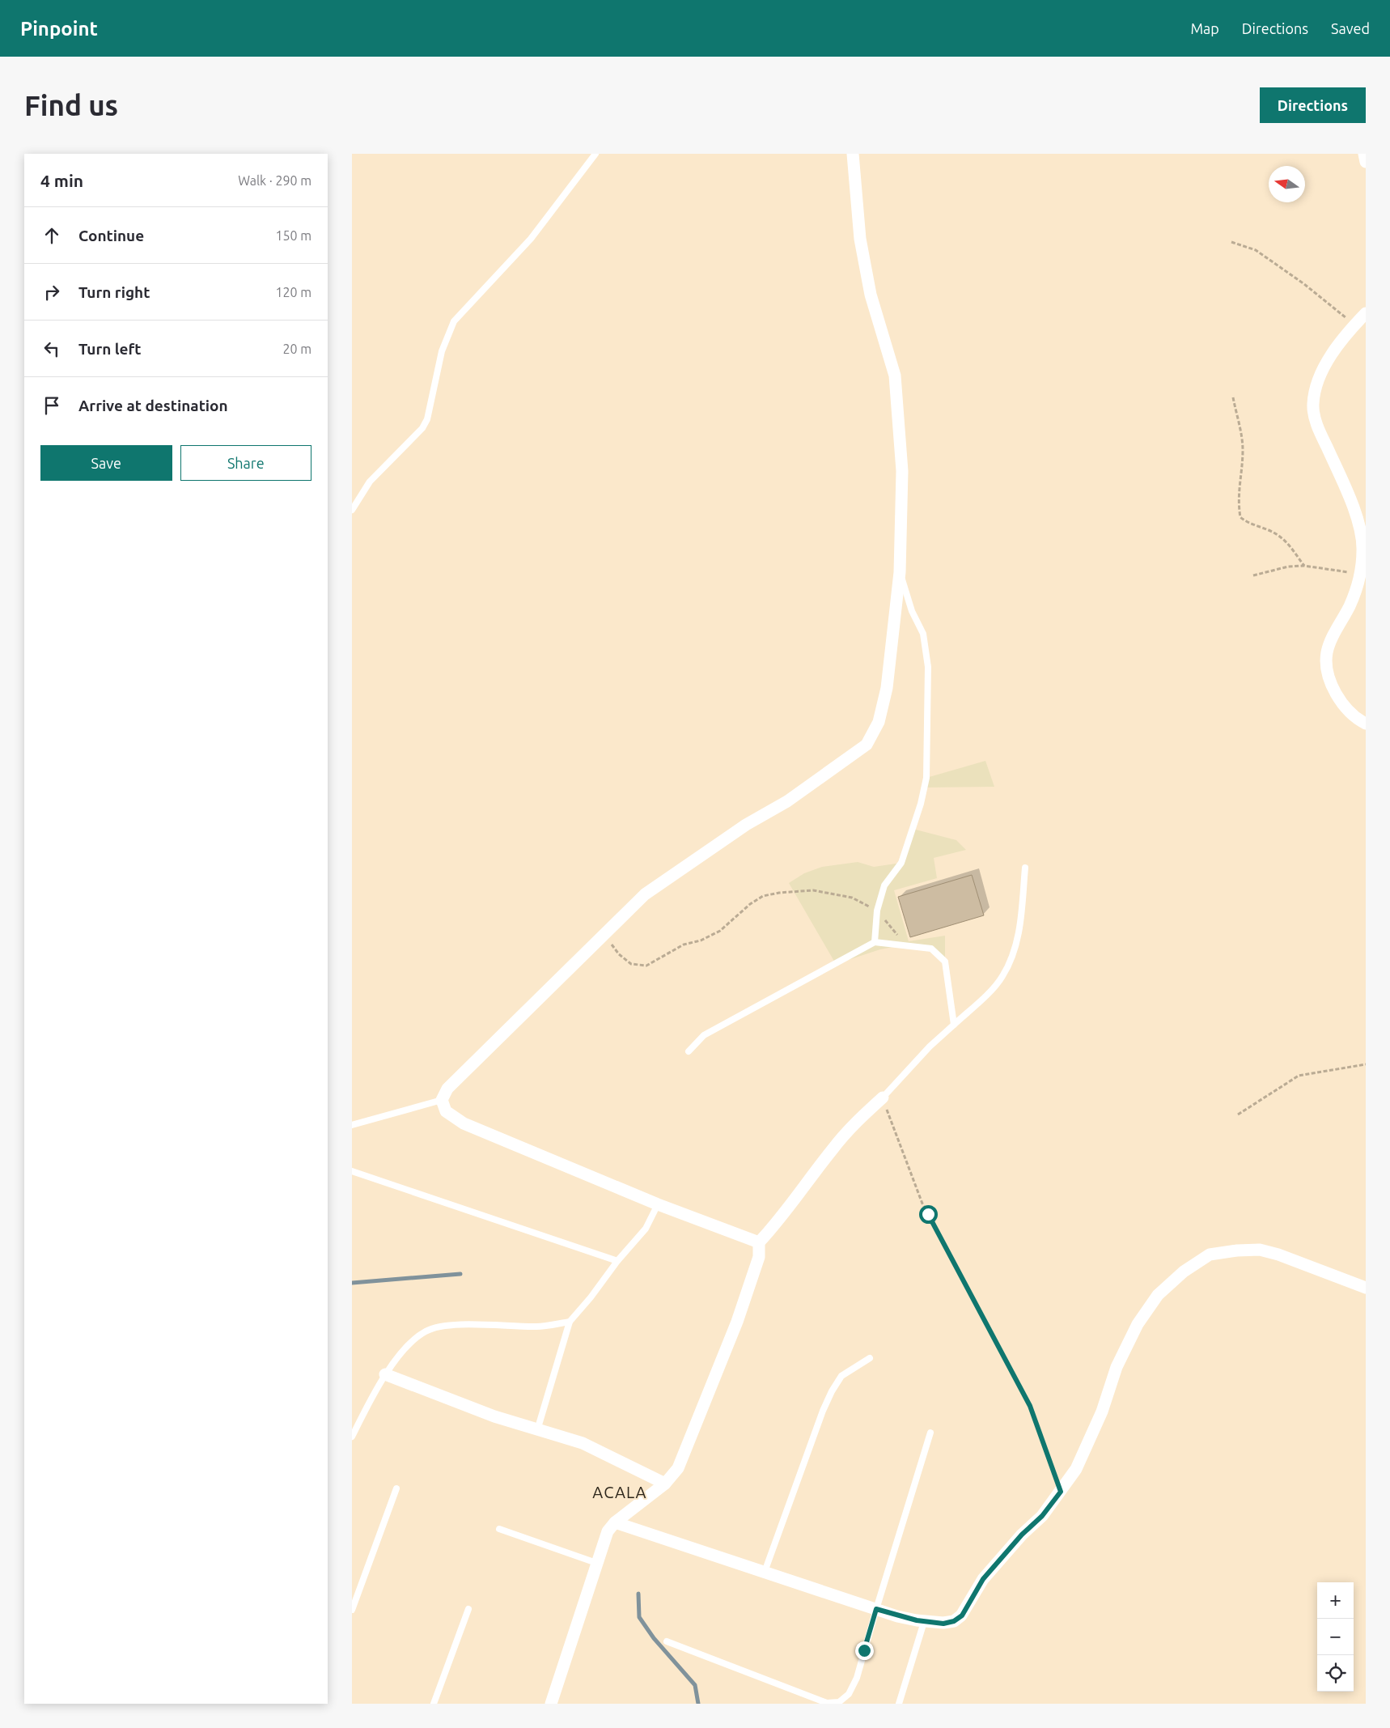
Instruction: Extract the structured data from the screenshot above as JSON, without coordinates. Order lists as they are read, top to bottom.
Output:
{
  "districts": ["ACALA"],
  "north": "left",
  "page": {
    "header": "Pinpoint",
    "nav": ["Map", "Directions", "Saved"],
    "buttons": [
      "Directions",
      ["Save", "Share"]
    ],
    "title": "Find us",
    "heading": ["4 min", "Walk · 290 m"],
    "list": [
      ["Continue", "150 m"],
      ["Turn right", "120 m"],
      ["Turn left", "20 m"],
      "Arrive at destination"
    ],
    "map_buttons": ["+", "−"]
  }
}
